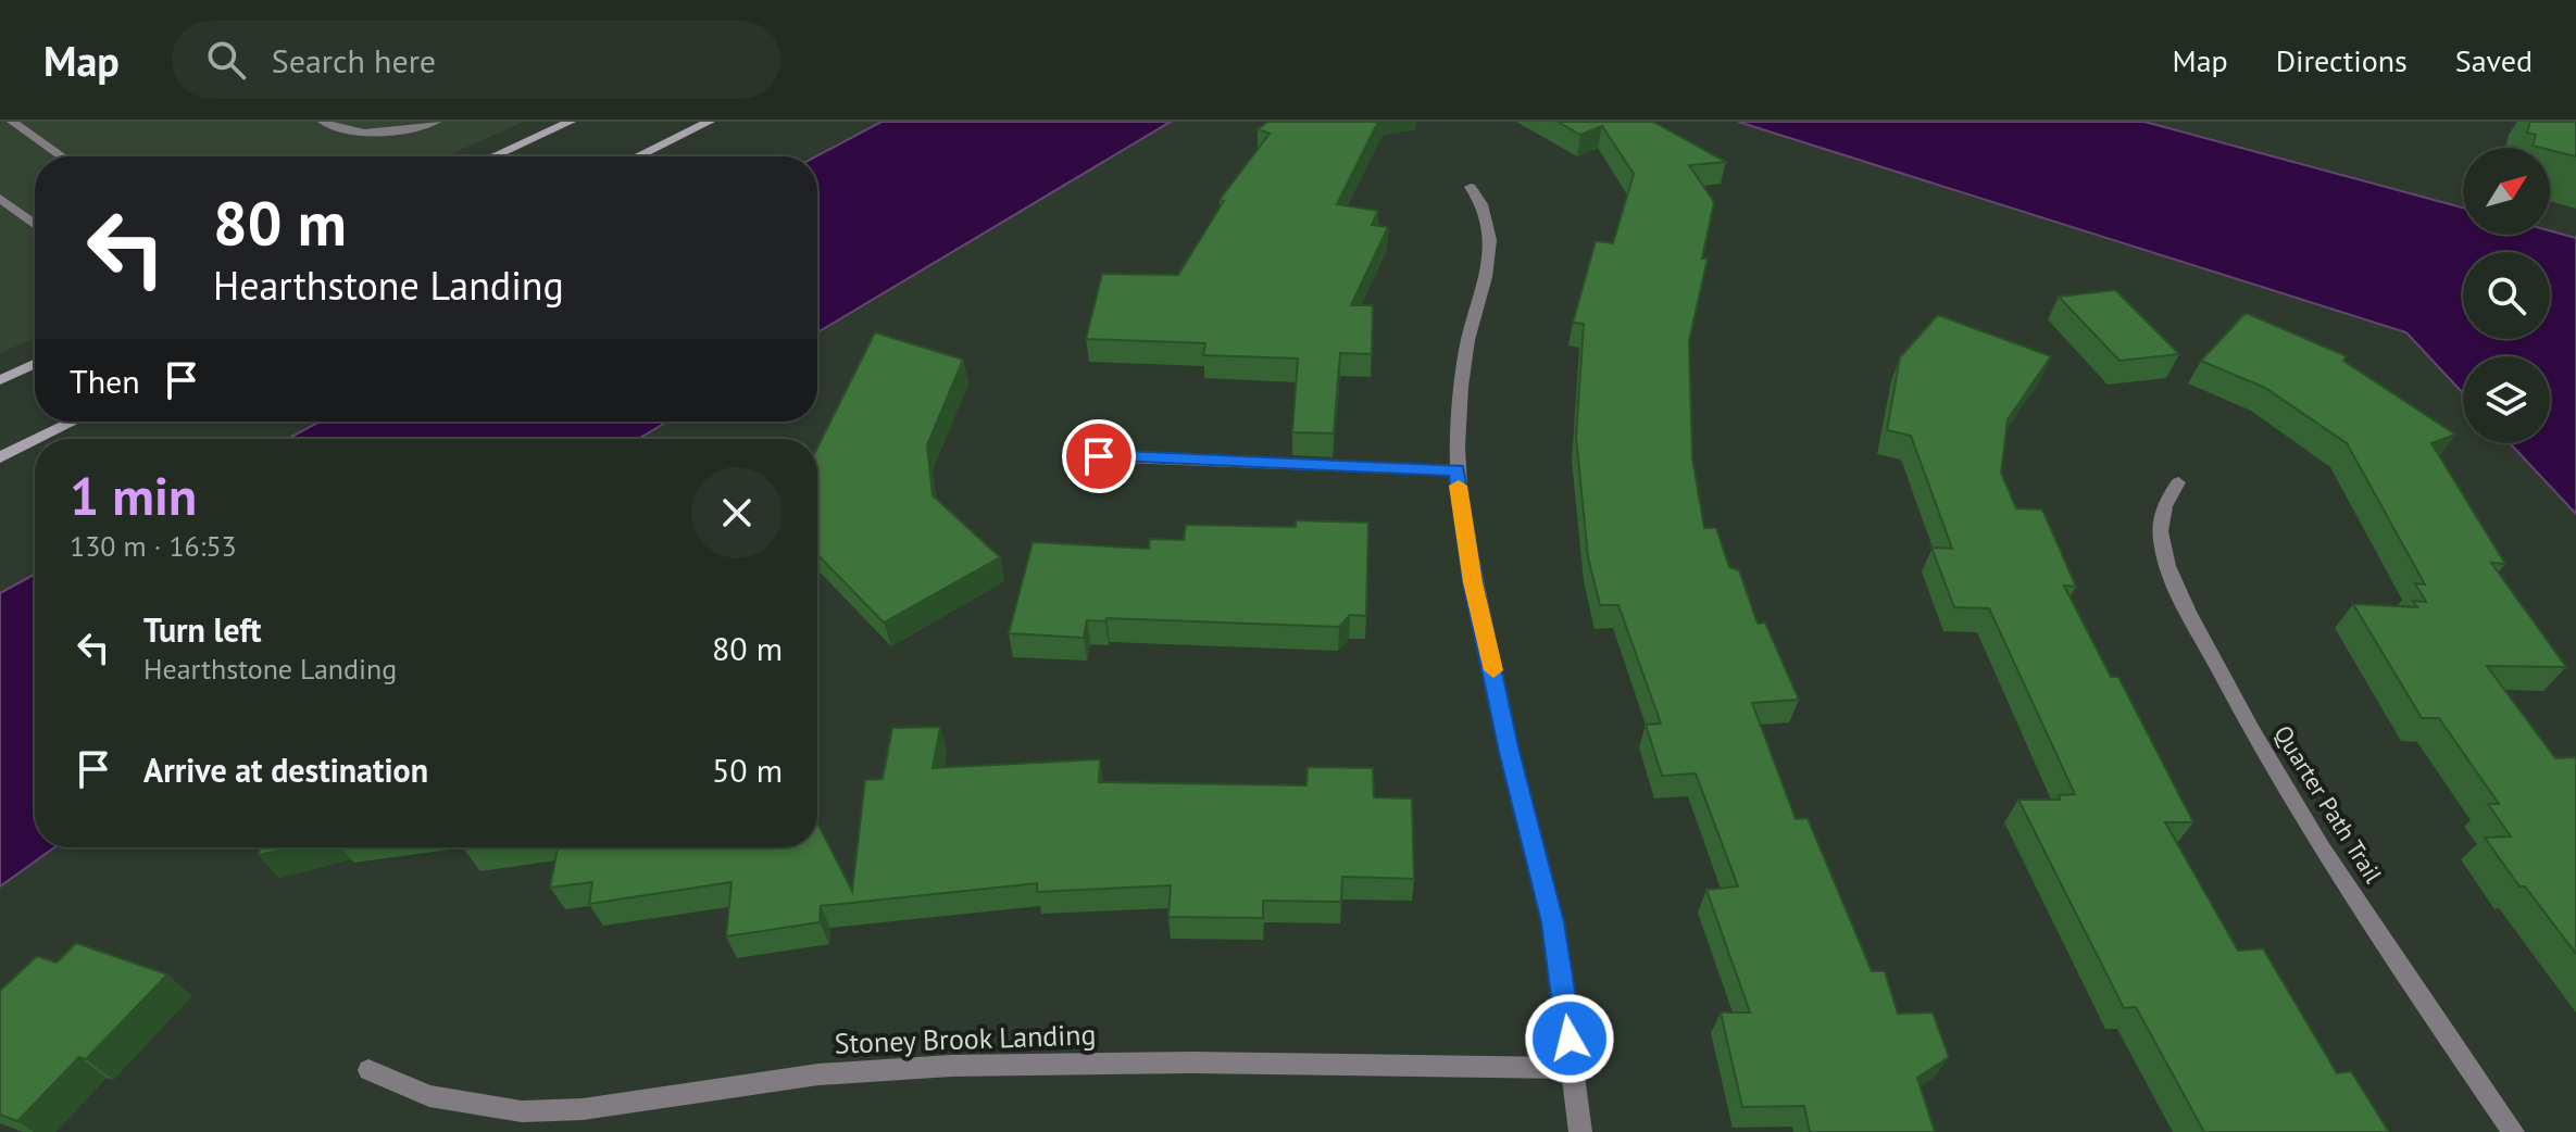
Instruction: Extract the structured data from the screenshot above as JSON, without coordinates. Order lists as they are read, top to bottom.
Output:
{
  "streets": {
    "street": ["Quarter Path Trail", "Stoney Brook Landing"]
  },
  "north": "top right",
  "page": {
    "header": "Map",
    "search": "Search here",
    "nav": ["Map", "Directions", "Saved"],
    "turn": ["80 m", "Hearthstone Landing"],
    "then": "Then",
    "heading": ["1 min", "130 m · 16:53"],
    "list": [
      {
        "name": "Turn left",
        "note": "Hearthstone Landing",
        "value": "80 m"
      },
      {
        "name": "Arrive at destination",
        "value": "50 m"
      }
    ]
  }
}
